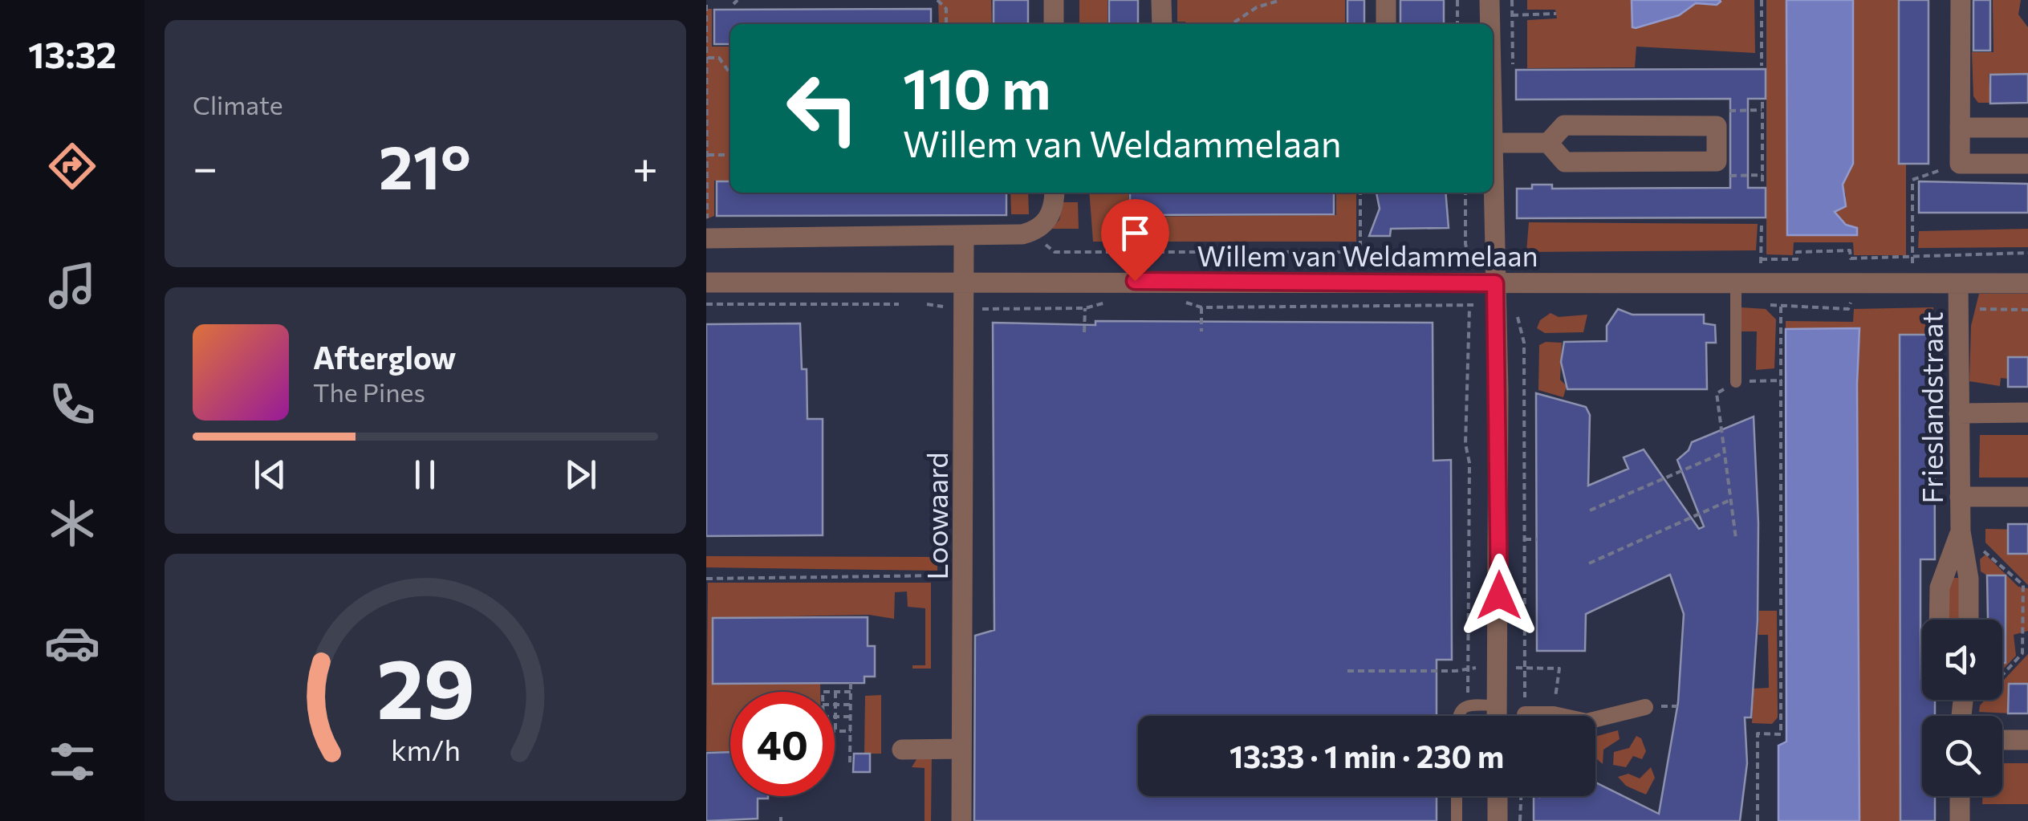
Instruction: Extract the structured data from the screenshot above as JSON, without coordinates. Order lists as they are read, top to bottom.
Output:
{
  "streets": {
    "street": ["Willem van Weldammelaan", "Frieslandstraat", "Loowaard"]
  },
  "crossings": [
    ["Willem van Weldammelaan", "Frieslandstraat"],
    ["Willem van Weldammelaan", "Loowaard"]
  ],
  "page": {
    "tabs": "13:32",
    "tile": "Climate",
    "turn": ["110 m", "Willem van Weldammelaan"],
    "heat": ["−", "21°", "+"],
    "song": ["Afterglow", "The Pines"],
    "limit": "40",
    "trip": "13:33 · 1 min · 230 m",
    "gauge": ["29", "km/h"]
  }
}
